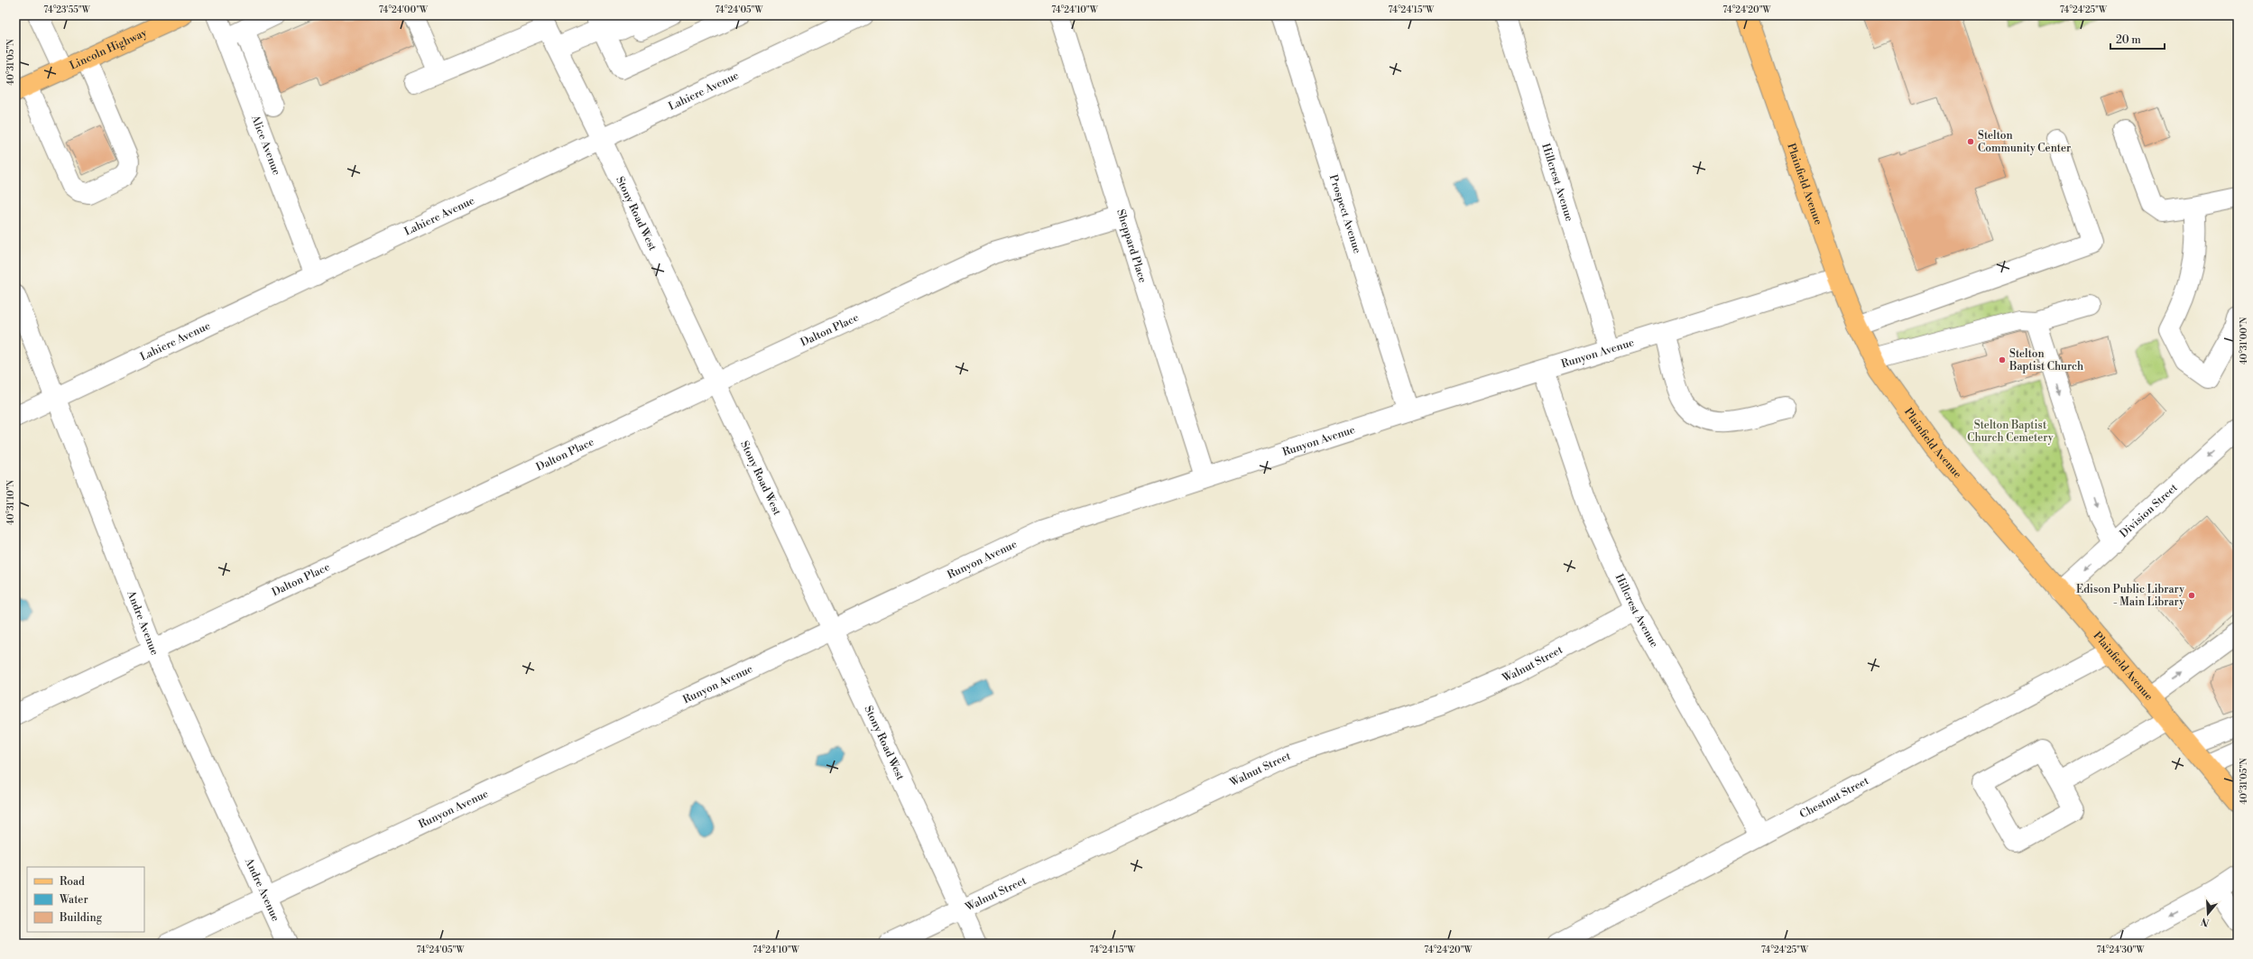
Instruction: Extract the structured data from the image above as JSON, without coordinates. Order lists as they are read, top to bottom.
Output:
{
  "streets": {
    "main road": ["Lincoln Highway", "Plainfield Avenue"],
    "street": [
      "Lahiere Avenue",
      "Alice Avenue",
      "Hillcrest Avenue",
      "Stony Road West",
      "Prospect Avenue",
      "Sheppard Place",
      "Dalton Place",
      "Runyon Avenue",
      "Division Street",
      "Andre Avenue",
      "Walnut Street",
      "Chestnut Street"
    ]
  },
  "crossings": [
    ["Lahiere Avenue", "Alice Avenue"],
    ["Lahiere Avenue", "Stony Road West"],
    ["Lahiere Avenue", "Andre Avenue"],
    ["Hillcrest Avenue", "Runyon Avenue"],
    ["Hillcrest Avenue", "Walnut Street"],
    ["Hillcrest Avenue", "Chestnut Street"],
    ["Plainfield Avenue", "Runyon Avenue"],
    ["Plainfield Avenue", "Division Street"],
    ["Plainfield Avenue", "Chestnut Street"],
    ["Stony Road West", "Dalton Place"],
    ["Stony Road West", "Runyon Avenue"],
    ["Stony Road West", "Walnut Street"],
    ["Prospect Avenue", "Runyon Avenue"],
    ["Sheppard Place", "Dalton Place"],
    ["Sheppard Place", "Runyon Avenue"],
    ["Dalton Place", "Andre Avenue"],
    ["Runyon Avenue", "Andre Avenue"]
  ],
  "parks": ["Stelton Baptist Church Cemetery"],
  "places": ["Stelton Community Center", "Stelton Baptist Church", "Edison Public Library - Main Library"],
  "legend": ["Road", "Water", "Building"],
  "scale_bar": "20 m",
  "north": "bottom",
  "coordinates": [
    "74°23'55\"W",
    "74°24'00\"W",
    "74°24'05\"W",
    "74°24'10\"W",
    "74°24'15\"W",
    "74°24'20\"W",
    "74°24'25\"W",
    "40°31'05\"N",
    "40°31'00\"N",
    "40°31'10\"N",
    "74°24'30\"W"
  ]
}
